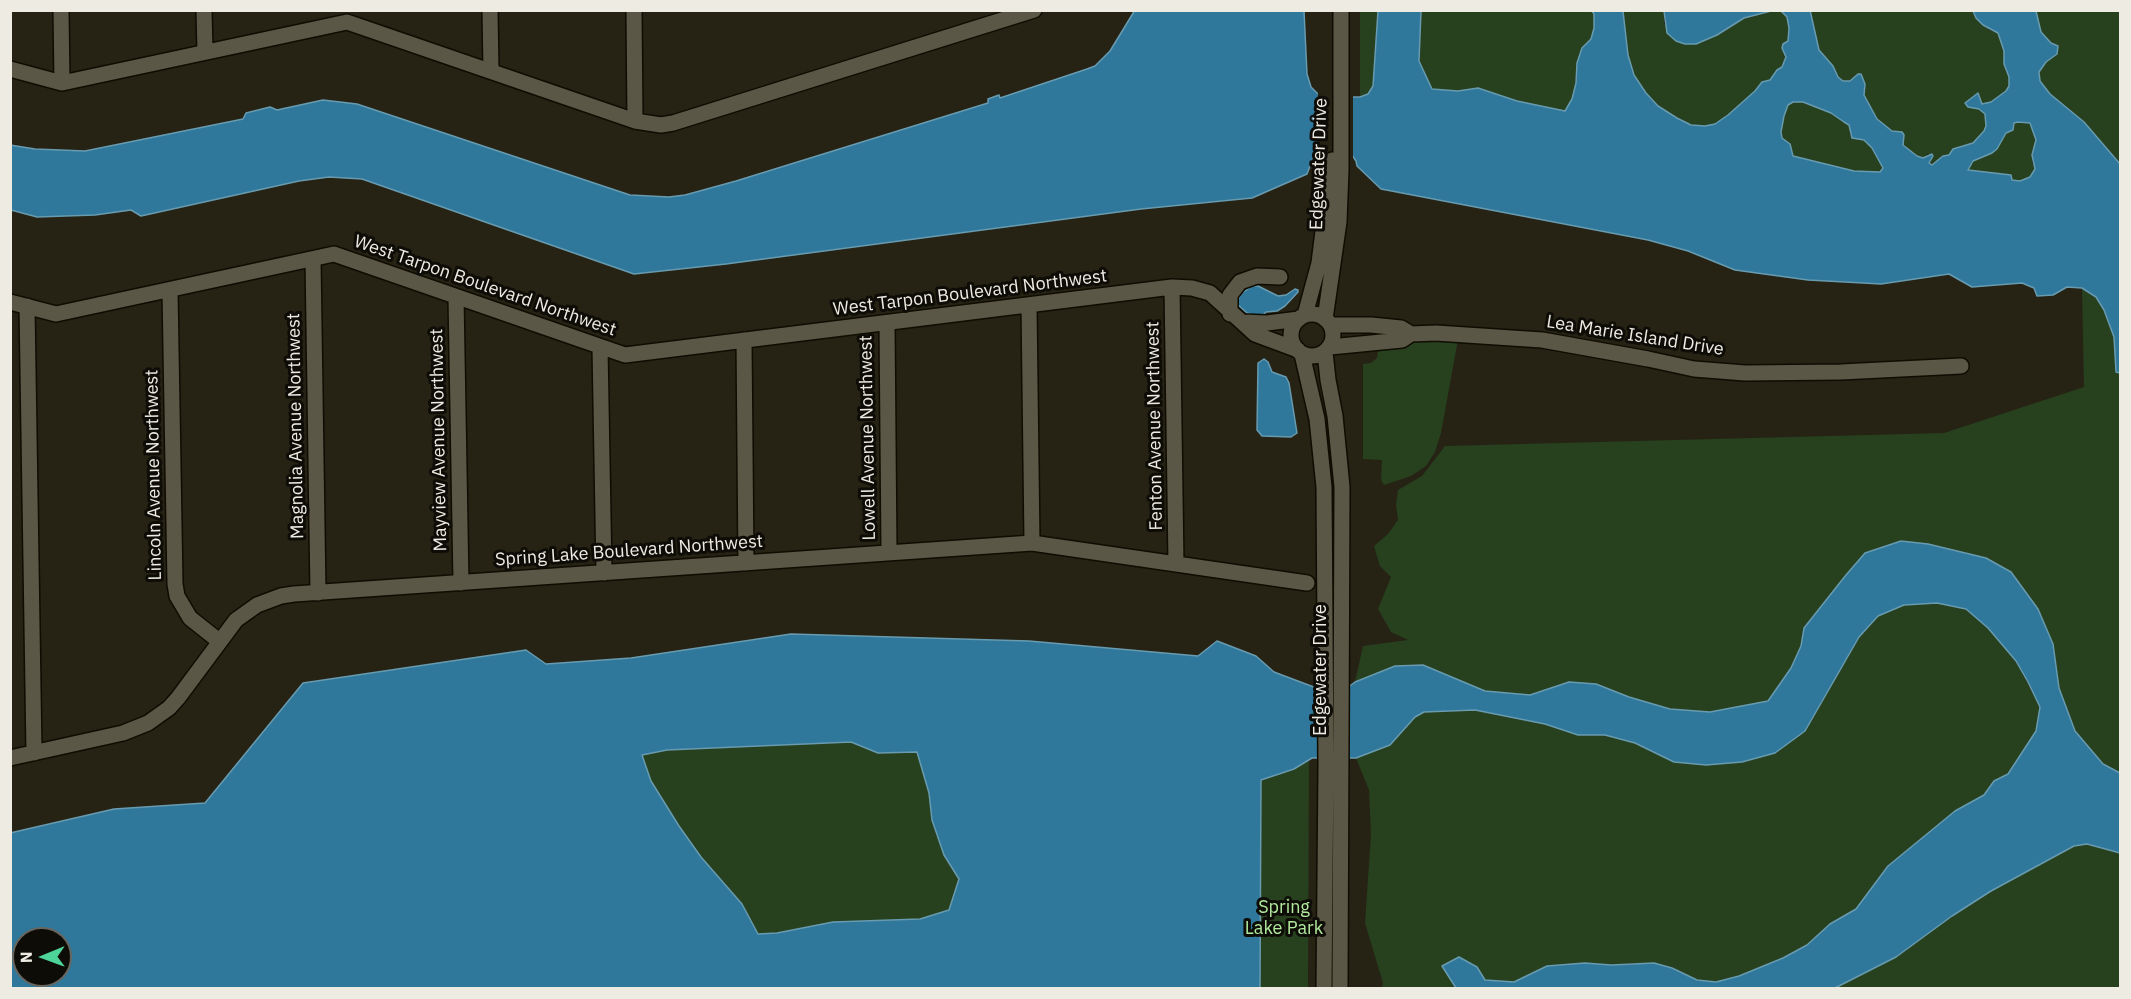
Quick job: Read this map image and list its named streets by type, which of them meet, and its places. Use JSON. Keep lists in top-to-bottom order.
{
  "streets": {
    "street": [
      "Edgewater Drive",
      "West Tarpon Boulevard Northwest",
      "Lea Marie Island Drive",
      "Magnolia Avenue Northwest",
      "Fenton Avenue Northwest",
      "Lowell Avenue Northwest",
      "Mayview Avenue Northwest",
      "Lincoln Avenue Northwest",
      "Spring Lake Boulevard Northwest"
    ]
  },
  "crossings": [
    ["Edgewater Drive", "West Tarpon Boulevard Northwest"],
    ["Edgewater Drive", "Lea Marie Island Drive"],
    ["West Tarpon Boulevard Northwest", "Lea Marie Island Drive"],
    ["West Tarpon Boulevard Northwest", "Magnolia Avenue Northwest"],
    ["West Tarpon Boulevard Northwest", "Fenton Avenue Northwest"],
    ["West Tarpon Boulevard Northwest", "Lowell Avenue Northwest"],
    ["West Tarpon Boulevard Northwest", "Mayview Avenue Northwest"],
    ["West Tarpon Boulevard Northwest", "Lincoln Avenue Northwest"],
    ["Magnolia Avenue Northwest", "Spring Lake Boulevard Northwest"],
    ["Fenton Avenue Northwest", "Spring Lake Boulevard Northwest"],
    ["Lowell Avenue Northwest", "Spring Lake Boulevard Northwest"],
    ["Mayview Avenue Northwest", "Spring Lake Boulevard Northwest"],
    ["Lincoln Avenue Northwest", "Spring Lake Boulevard Northwest"]
  ],
  "parks": ["Spring Lake Park"],
  "north": "left"
}
